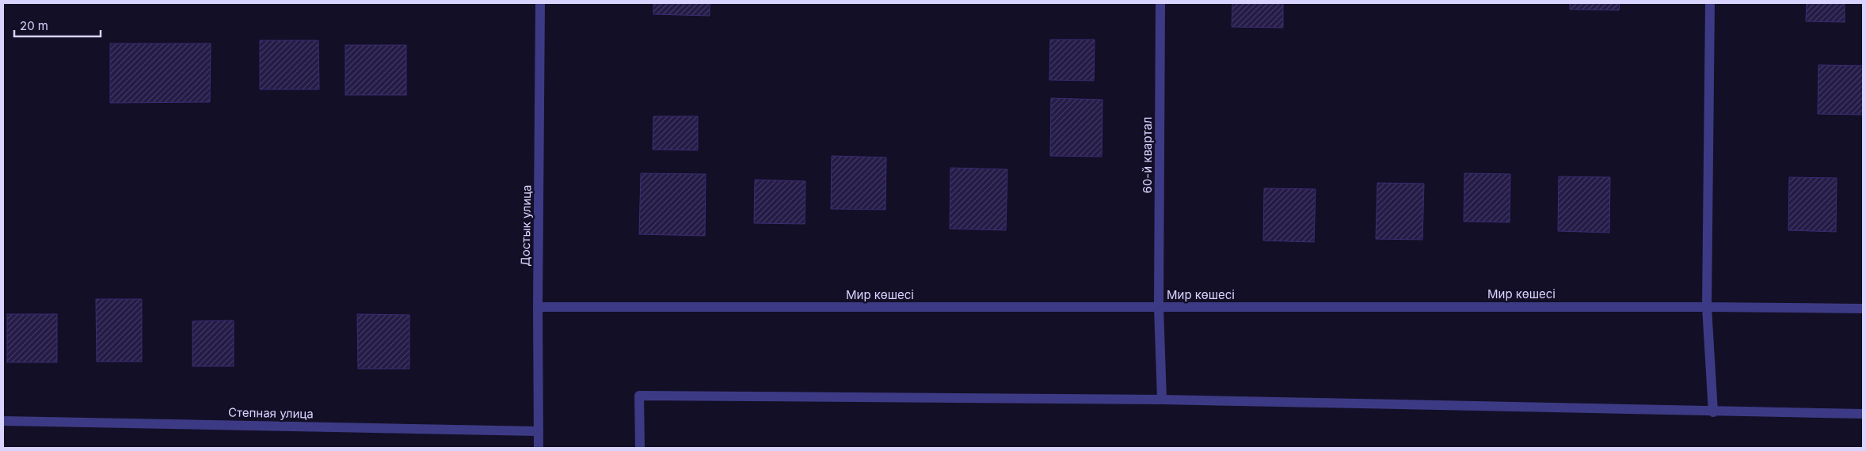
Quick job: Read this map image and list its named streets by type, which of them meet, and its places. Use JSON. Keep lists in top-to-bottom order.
{
  "streets": {
    "street": [
      "60-й квартал",
      "Достык улица",
      "Мир көшесі",
      "Степная улица"
    ]
  },
  "crossings": [
    ["60-й квартал", "Мир көшесі"],
    ["Достык улица", "Мир көшесі"],
    ["Достык улица", "Степная улица"]
  ],
  "scale_bar": "20 m"
}
